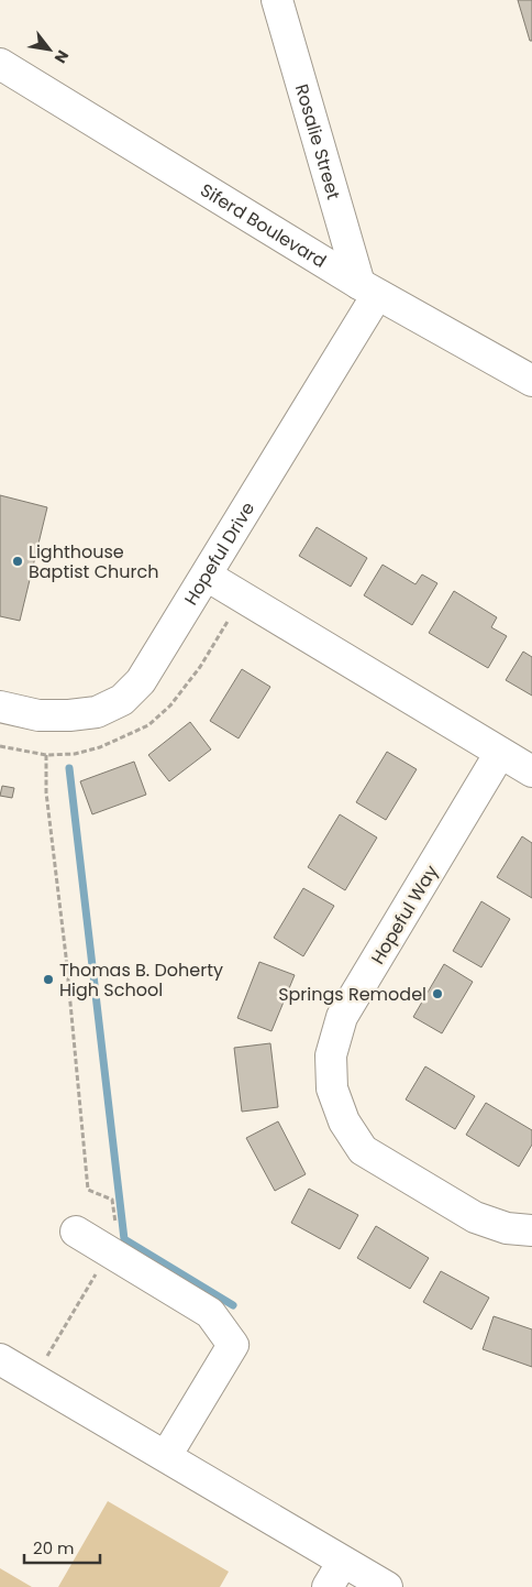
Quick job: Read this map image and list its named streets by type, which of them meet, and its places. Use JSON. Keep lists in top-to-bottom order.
{
  "streets": {
    "street": [
      "Rosalie Street",
      "Siferd Boulevard",
      "Hopeful Drive",
      "Hopeful Way"
    ]
  },
  "crossings": [
    ["Rosalie Street", "Siferd Boulevard"],
    ["Rosalie Street", "Hopeful Drive"],
    ["Siferd Boulevard", "Hopeful Drive"]
  ],
  "places": ["Lighthouse Baptist Church", "Thomas B. Doherty High School", "Springs Remodel"],
  "scale_bar": "20 m",
  "north": "bottom right"
}
